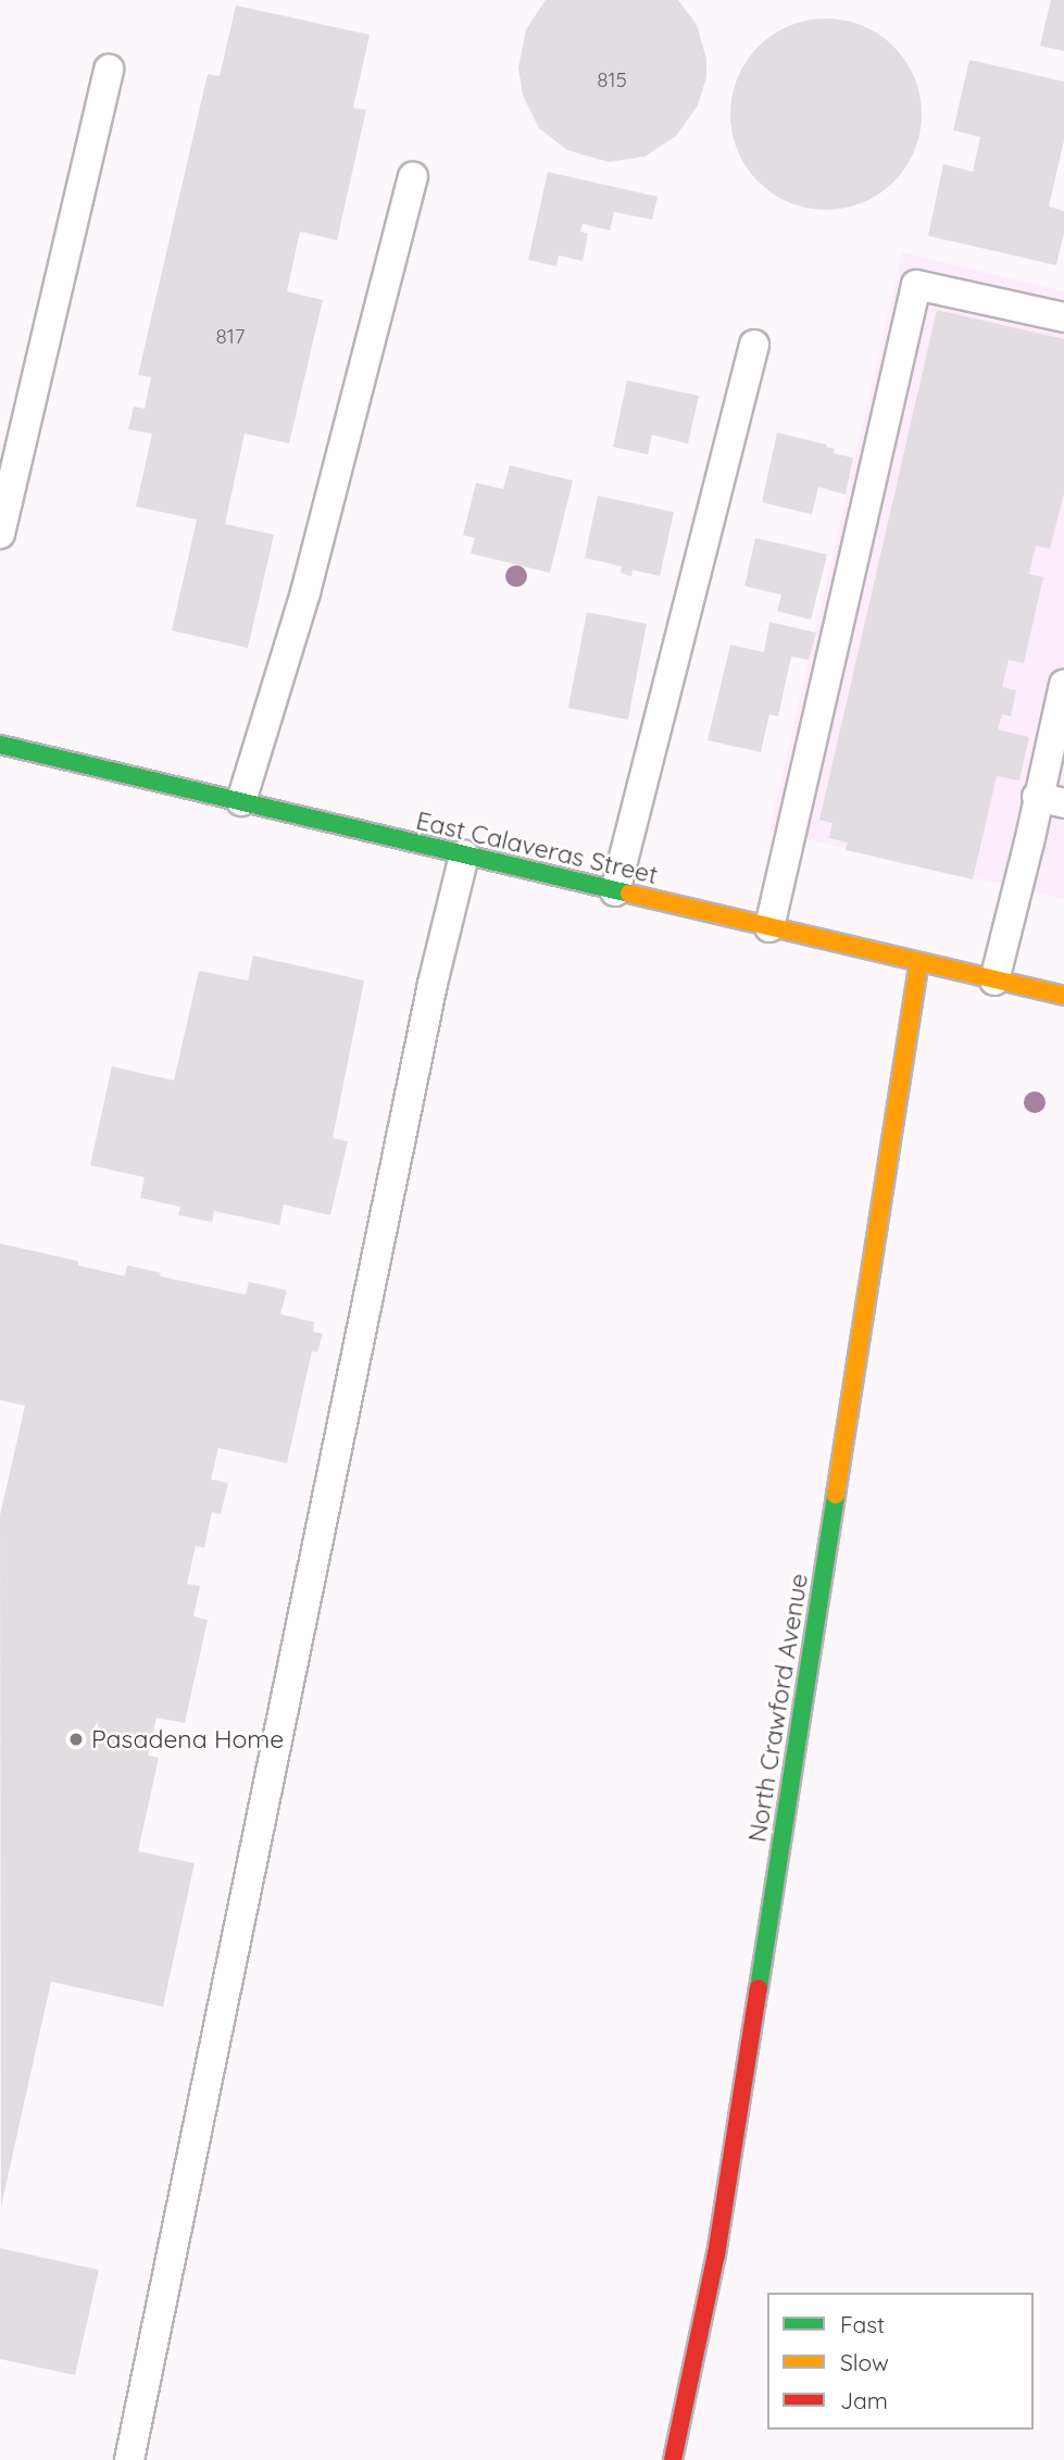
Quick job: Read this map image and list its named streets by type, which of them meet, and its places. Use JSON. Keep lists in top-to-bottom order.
{
  "streets": {
    "street": ["East Calaveras Street", "North Crawford Avenue"]
  },
  "crossings": [
    ["East Calaveras Street", "North Crawford Avenue"]
  ],
  "places": ["Pasadena Home"],
  "house_numbers": ["815", "817"],
  "legend": ["Fast", "Slow", "Jam"]
}
